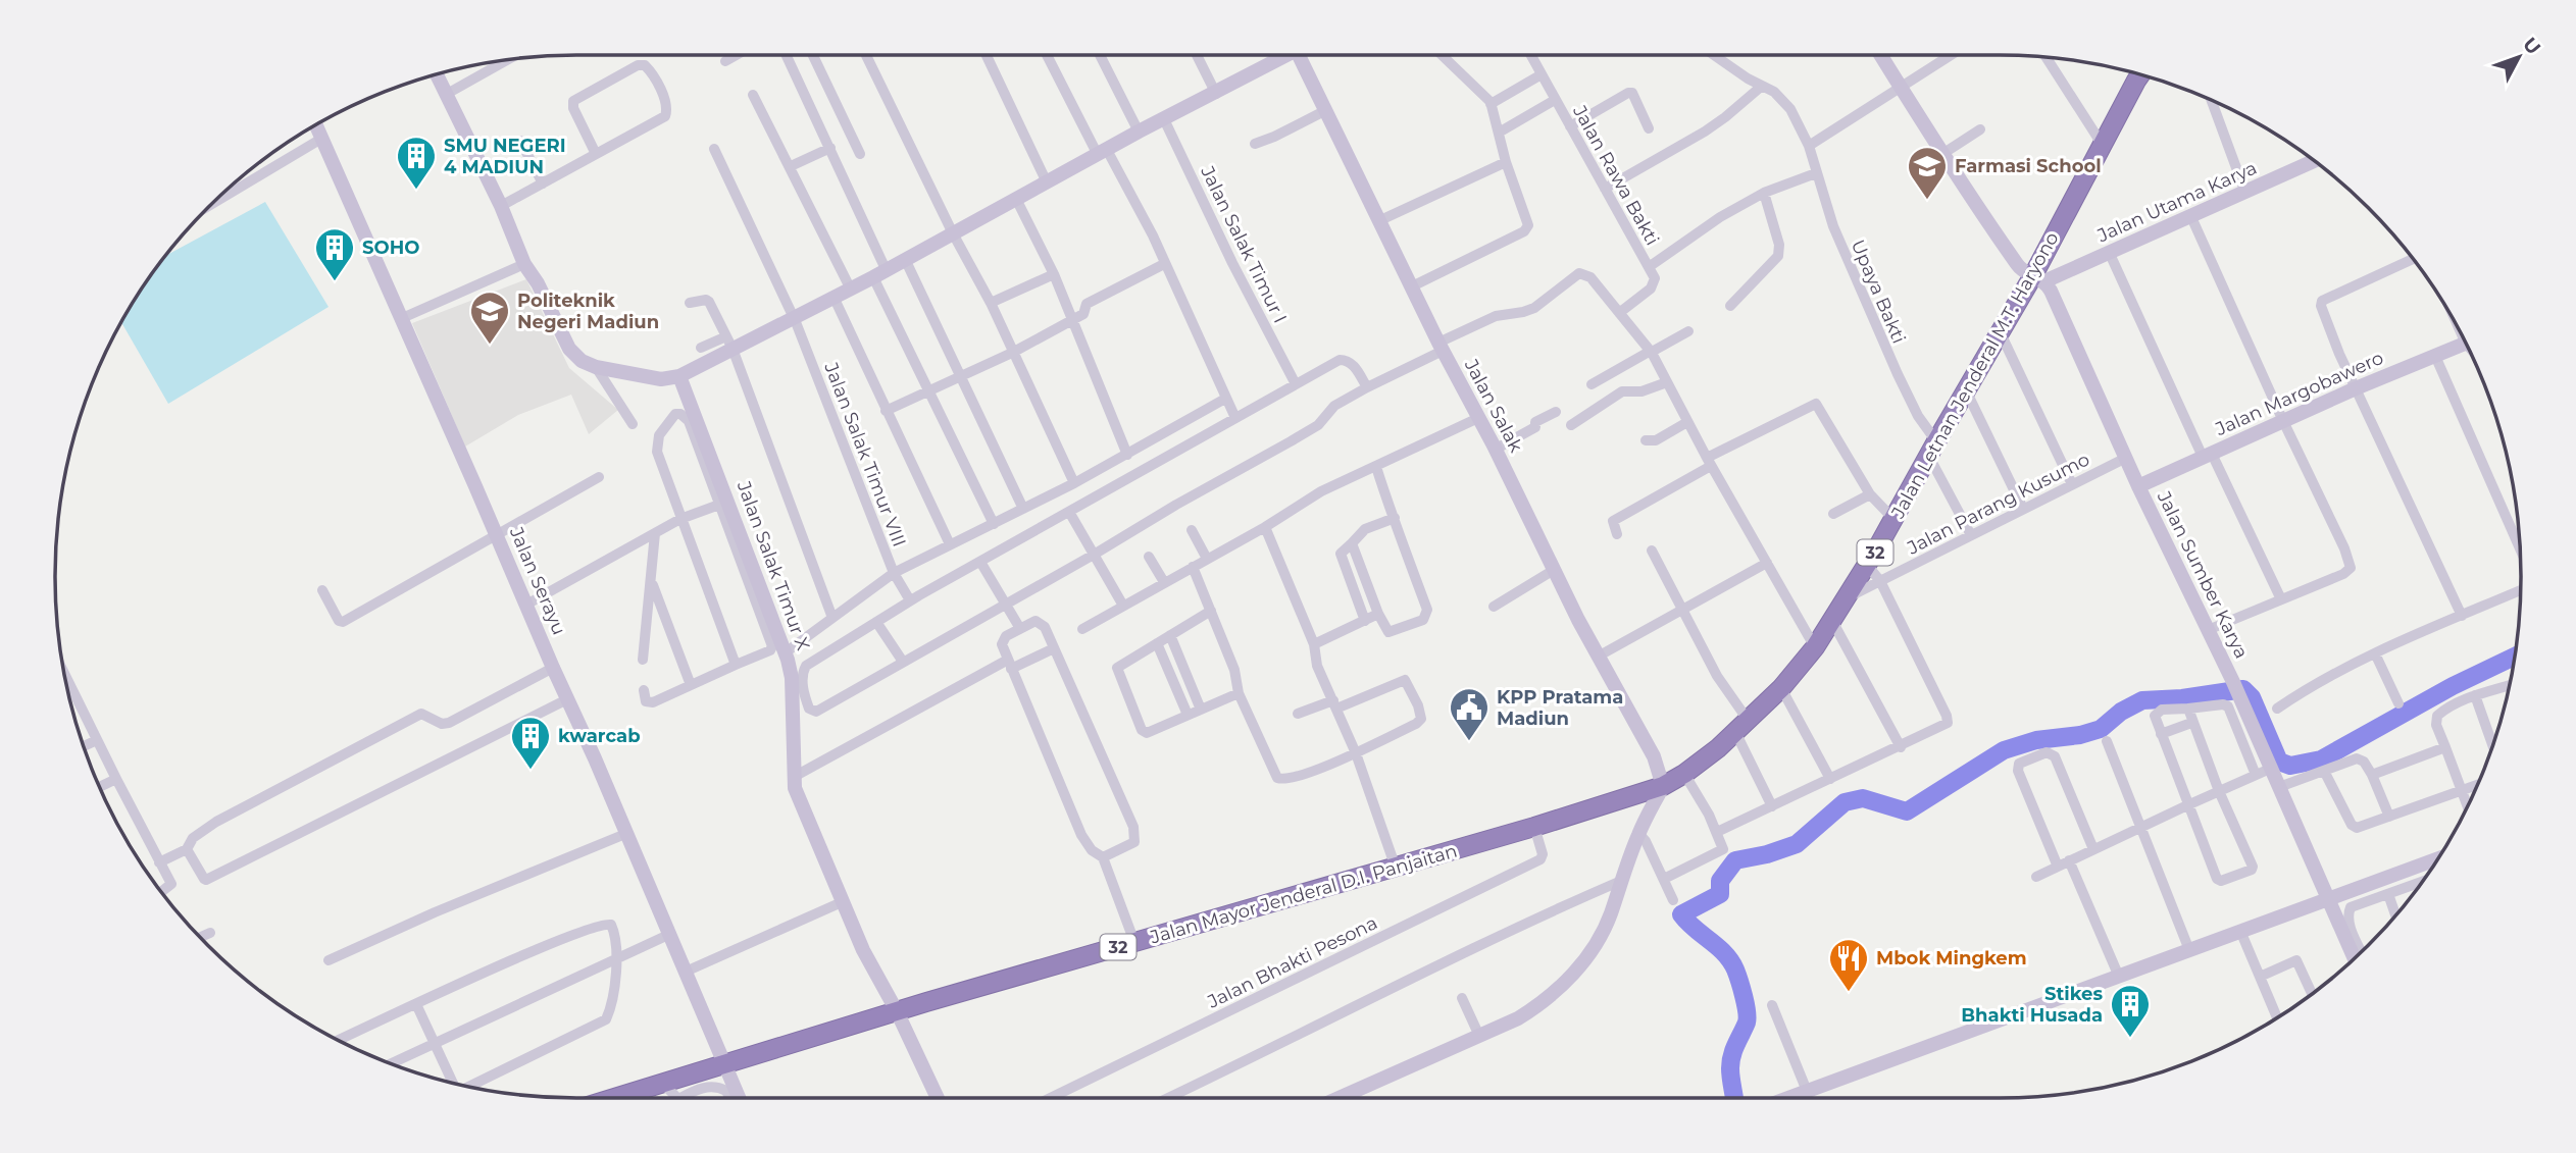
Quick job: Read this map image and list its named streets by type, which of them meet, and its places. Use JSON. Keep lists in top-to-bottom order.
{
  "streets": {
    "highway": ["Jalan Letnan Jenderal M.T. Haryono", "32", "Jalan Mayor Jenderal D.I. Panjaitan"],
    "street": [
      "Jalan Rawa Bakti",
      "Jalan Utama Karya",
      "Jalan Salak Timur I",
      "Upaya Bakti",
      "Jalan Margobawero",
      "Jalan Salak",
      "Jalan Salak Timur VIII",
      "Jalan Parang Kusumo",
      "Jalan Salak Timur X",
      "Jalan Sumber Karya",
      "Jalan Serayu",
      "Jalan Bhakti Pesona"
    ]
  },
  "crossings": [
    ["Jalan Utama Karya", "Jalan Letnan Jenderal M.T. Haryono"],
    ["Jalan Utama Karya", "Jalan Sumber Karya"],
    ["Upaya Bakti", "Jalan Letnan Jenderal M.T. Haryono"],
    ["Upaya Bakti", "Jalan Parang Kusumo"],
    ["Jalan Letnan Jenderal M.T. Haryono", "Jalan Salak"],
    ["Jalan Letnan Jenderal M.T. Haryono", "Jalan Parang Kusumo"],
    ["Jalan Letnan Jenderal M.T. Haryono", "Jalan Sumber Karya"],
    ["Jalan Letnan Jenderal M.T. Haryono", "Jalan Mayor Jenderal D.I. Panjaitan"],
    ["Jalan Margobawero", "Jalan Sumber Karya"],
    ["Jalan Salak", "Jalan Mayor Jenderal D.I. Panjaitan"],
    ["Jalan Parang Kusumo", "Jalan Sumber Karya"],
    ["Jalan Salak Timur X", "Jalan Mayor Jenderal D.I. Panjaitan"],
    ["Jalan Serayu", "Jalan Mayor Jenderal D.I. Panjaitan"],
    ["Jalan Mayor Jenderal D.I. Panjaitan", "Jalan Bhakti Pesona"]
  ],
  "places": {
    "building": [
      "SMU NEGERI 4 MADIUN",
      "SOHO",
      "kwarcab",
      "Stikes Bhakti Husada"
    ],
    "school or university": ["Farmasi School", "Politeknik Negeri Madiun"],
    "public building": ["KPP Pratama Madiun"],
    "restaurant": ["Mbok Mingkem"]
  },
  "north": "top right"
}
